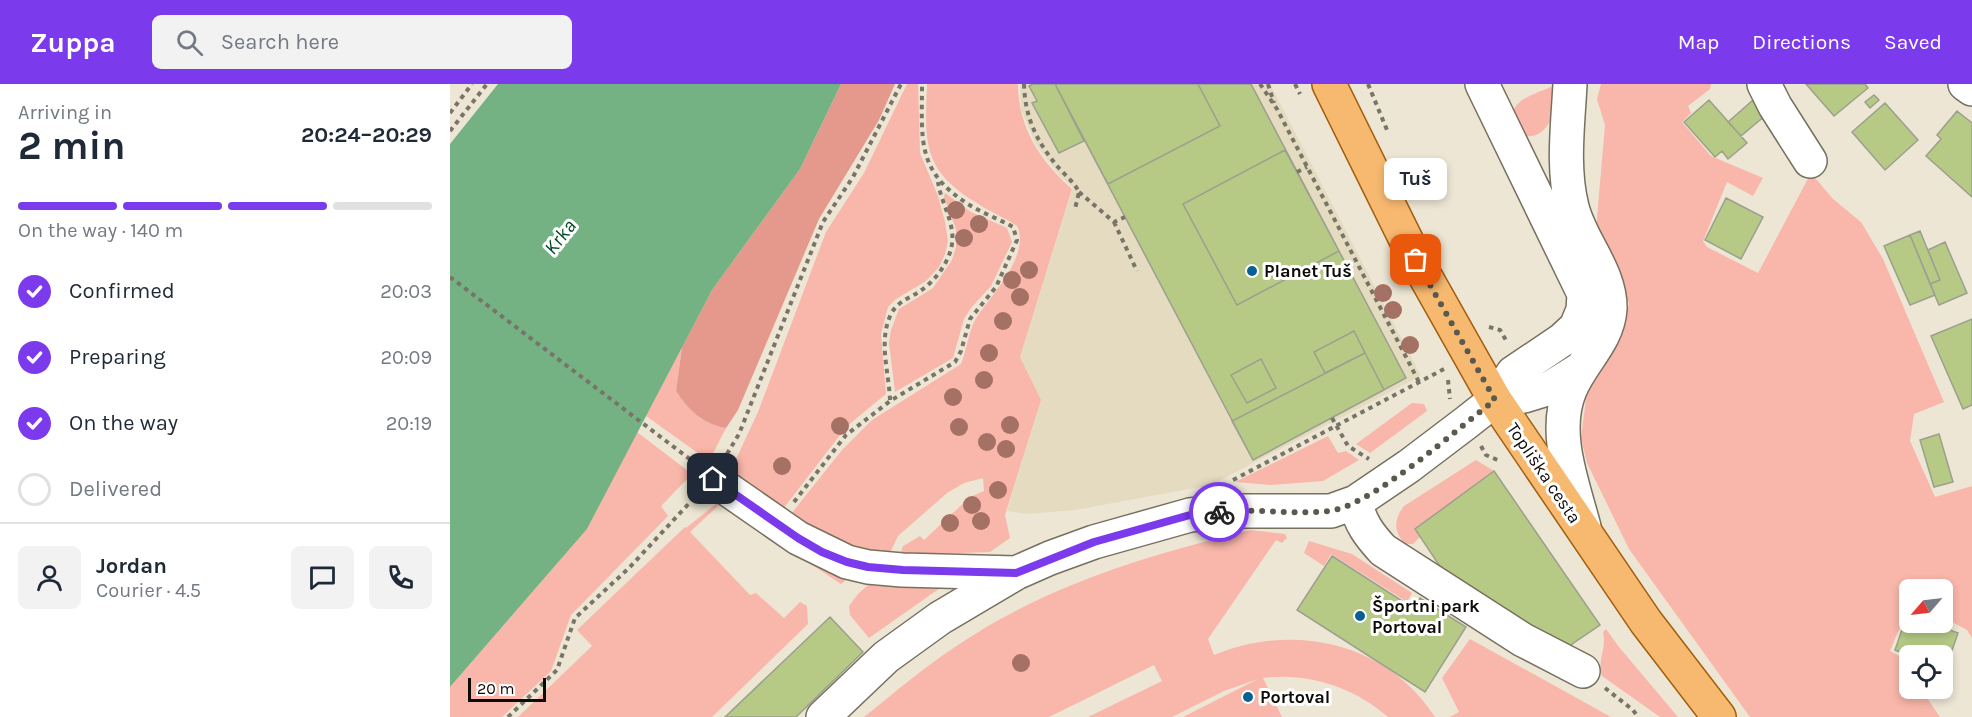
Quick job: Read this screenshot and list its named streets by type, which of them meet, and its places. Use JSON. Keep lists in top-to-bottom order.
{
  "streets": {
    "main road": ["Topliška cesta"]
  },
  "water": ["Krka"],
  "places": [
    "Tuš",
    "Planet Tuš",
    "Športni park Portoval",
    "Portoval"
  ],
  "scale_bar": "20 m",
  "north": "bottom left",
  "page": {
    "header": "Zuppa",
    "search": "Search here",
    "nav": ["Map", "Directions", "Saved"],
    "heading": ["2 min", "Arriving in", "20:24–20:29"],
    "panel": ["Jordan", "Courier · 4.5"],
    "bubble": "Tuš",
    "bar": "On the way · 140 m",
    "list": [
      ["Confirmed", "20:03"],
      ["Preparing", "20:09"],
      ["On the way", "20:19"],
      "Delivered"
    ],
    "scale": "20 m"
  }
}
